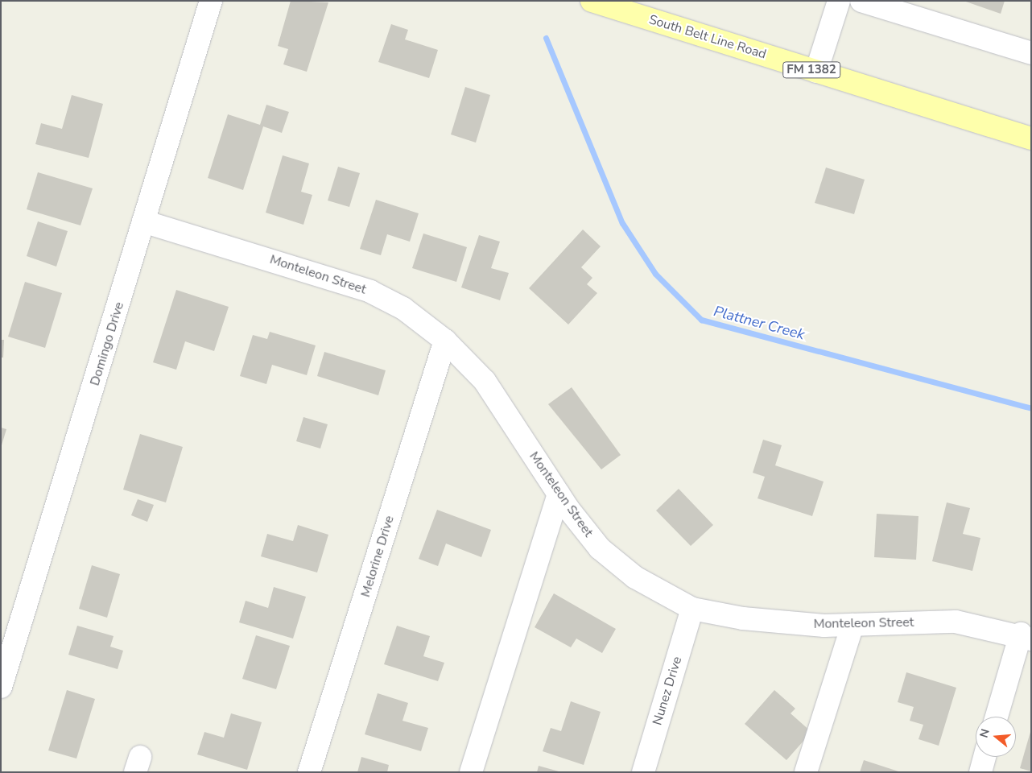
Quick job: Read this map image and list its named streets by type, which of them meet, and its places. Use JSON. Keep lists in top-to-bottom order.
{
  "streets": {
    "main road": ["South Belt Line Road", "FM 1382"],
    "street": [
      "Monteleon Street",
      "Domingo Drive",
      "Melorine Drive",
      "Nunez Drive"
    ]
  },
  "crossings": [
    ["Monteleon Street", "Domingo Drive"],
    ["Monteleon Street", "Melorine Drive"],
    ["Monteleon Street", "Nunez Drive"]
  ],
  "water": ["Plattner Creek"],
  "north": "left"
}
